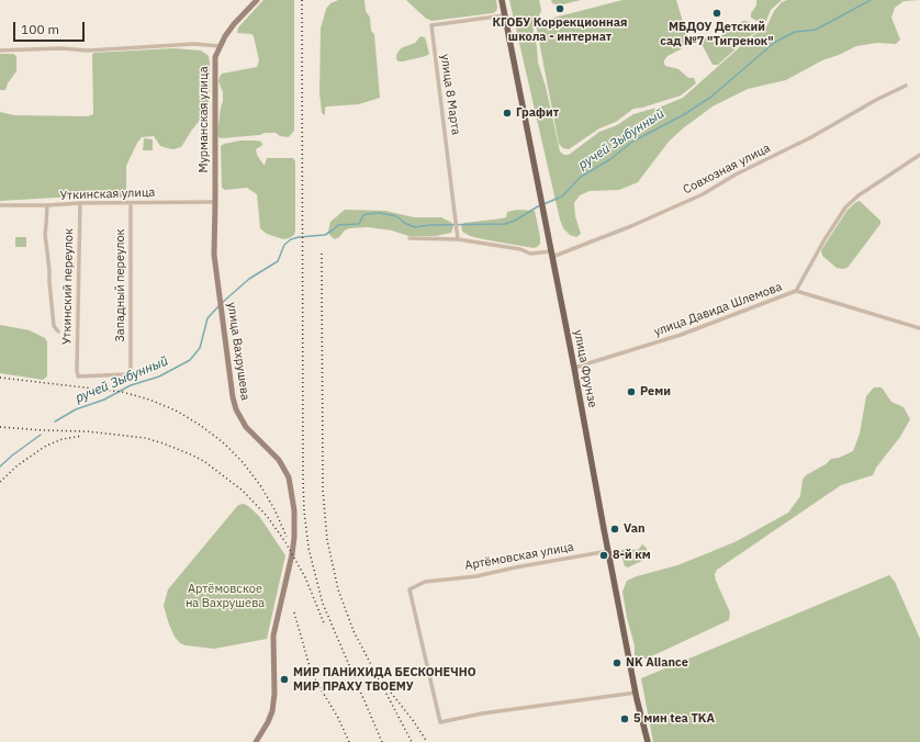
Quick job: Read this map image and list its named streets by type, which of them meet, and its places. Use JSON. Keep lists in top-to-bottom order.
{
  "streets": {
    "main road": ["Мурманская улица", "улица Вахрушева", "улица Фрунзе"],
    "street": [
      "улица 8 Марта",
      "Совхозная улица",
      "Уткинская улица",
      "Западный переулок",
      "Уткинский переулок",
      "улица Давида Шлемова",
      "Артёмовская улица"
    ]
  },
  "crossings": [
    ["улица 8 Марта", "улица Фрунзе"],
    ["Мурманская улица", "Уткинская улица"],
    ["Мурманская улица", "улица Вахрушева"],
    ["Совхозная улица", "улица Фрунзе"],
    ["Уткинская улица", "Западный переулок"],
    ["Уткинская улица", "Уткинский переулок"],
    ["Уткинская улица", "улица Вахрушева"],
    ["Западный переулок", "Уткинский переулок"],
    ["улица Давида Шлемова", "улица Фрунзе"],
    ["улица Фрунзе", "Артёмовская улица"]
  ],
  "water": ["ручей Зыбунный"],
  "parks": ["Артёмовское на Вахрушева"],
  "places": [
    "КГОБУ Коррекционная школа - интернат",
    "МБДОУ Детский сад №7 \"Тигренок\"",
    "Графит",
    "Реми",
    "Van",
    "8-й км",
    "NK Aliance",
    "МИР ПАНИХИДА БЕСКОНЕЧНО МИР ПРАХУ ТВОЕМУ",
    "5 мин tea TKA"
  ],
  "scale_bar": "100 m"
}
